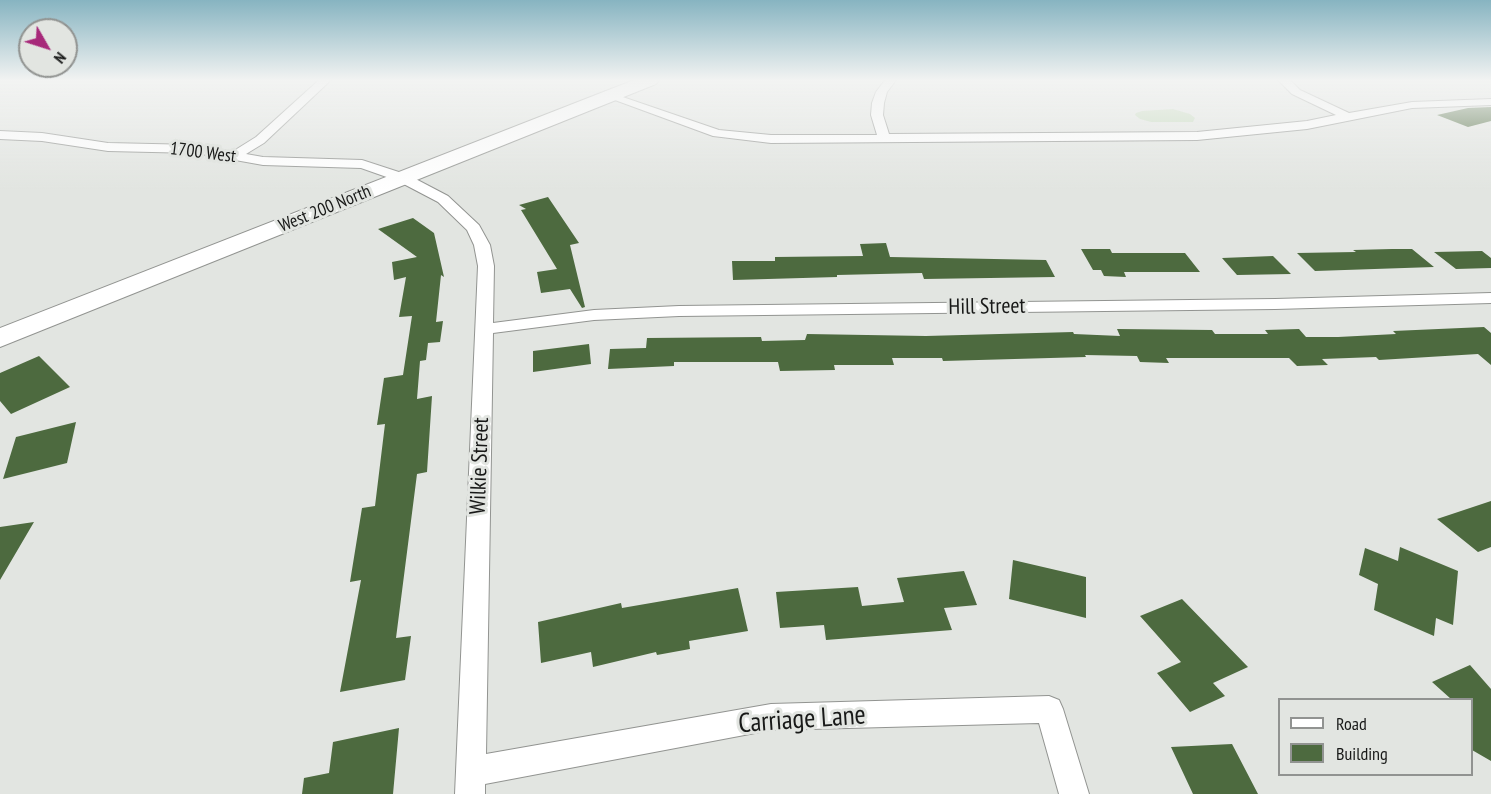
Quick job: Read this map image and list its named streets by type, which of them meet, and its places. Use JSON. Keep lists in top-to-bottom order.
{
  "streets": {
    "main road": ["West 200 North"],
    "street": [
      "1700 West",
      "Hill Street",
      "Wilkie Street",
      "Carriage Lane"
    ]
  },
  "crossings": [
    ["1700 West", "West 200 North"],
    ["1700 West", "Wilkie Street"],
    ["West 200 North", "Wilkie Street"],
    ["Hill Street", "Wilkie Street"],
    ["Wilkie Street", "Carriage Lane"]
  ],
  "legend": ["Road", "Building"],
  "north": "bottom right"
}
